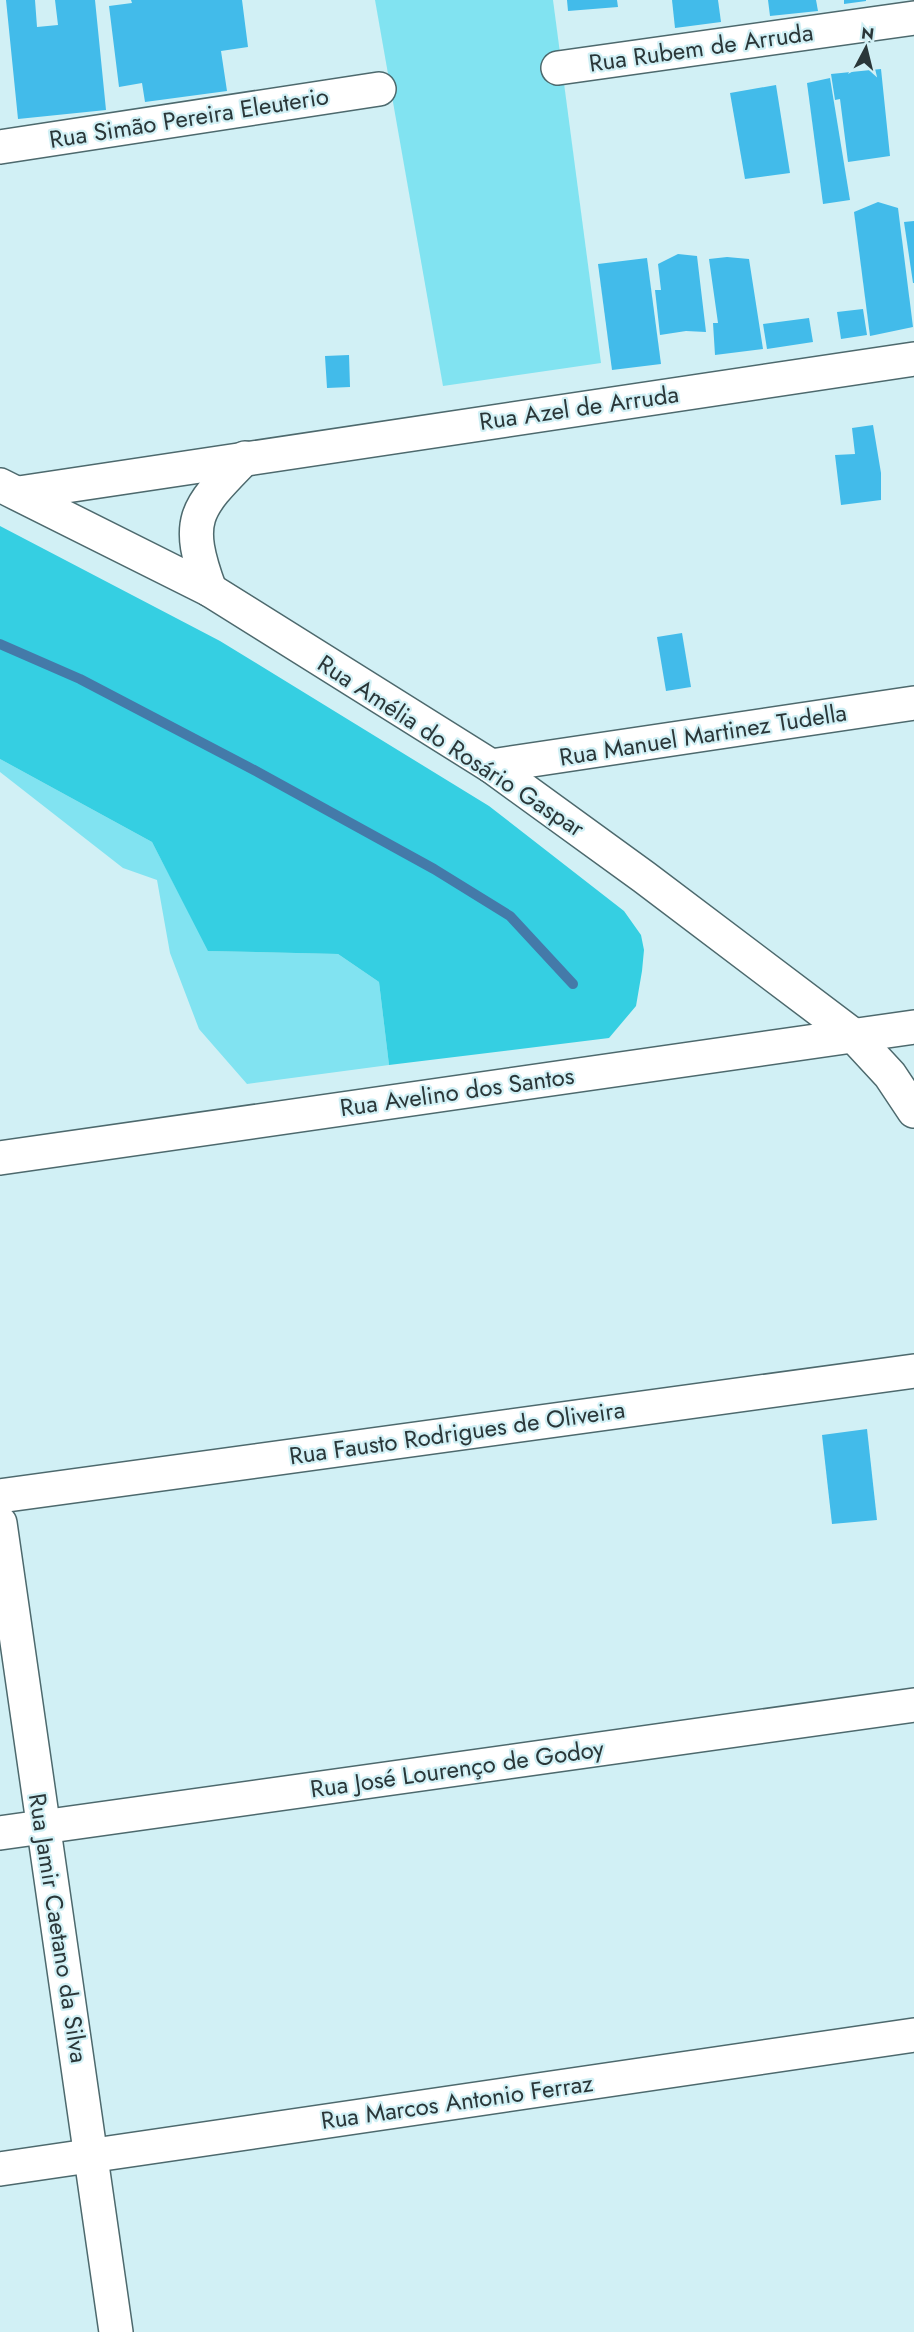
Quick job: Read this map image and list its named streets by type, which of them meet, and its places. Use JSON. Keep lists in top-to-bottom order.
{
  "streets": {
    "street": [
      "Rua Rubem de Arruda",
      "Rua Simão Pereira Eleuterio",
      "Rua Azel de Arruda",
      "Rua Manuel Martinez Tudella",
      "Rua Amélia do Rosário Gaspar",
      "Rua Avelino dos Santos",
      "Rua Fausto Rodrigues de Oliveira",
      "Rua José Lourenço de Godoy",
      "Rua Jamir Caetano da Silva",
      "Rua Marcos Antonio Ferraz"
    ]
  },
  "crossings": [
    ["Rua Azel de Arruda", "Rua Amélia do Rosário Gaspar"],
    ["Rua Manuel Martinez Tudella", "Rua Amélia do Rosário Gaspar"],
    ["Rua Amélia do Rosário Gaspar", "Rua Avelino dos Santos"],
    ["Rua José Lourenço de Godoy", "Rua Jamir Caetano da Silva"],
    ["Rua Jamir Caetano da Silva", "Rua Marcos Antonio Ferraz"]
  ],
  "north": "top"
}
